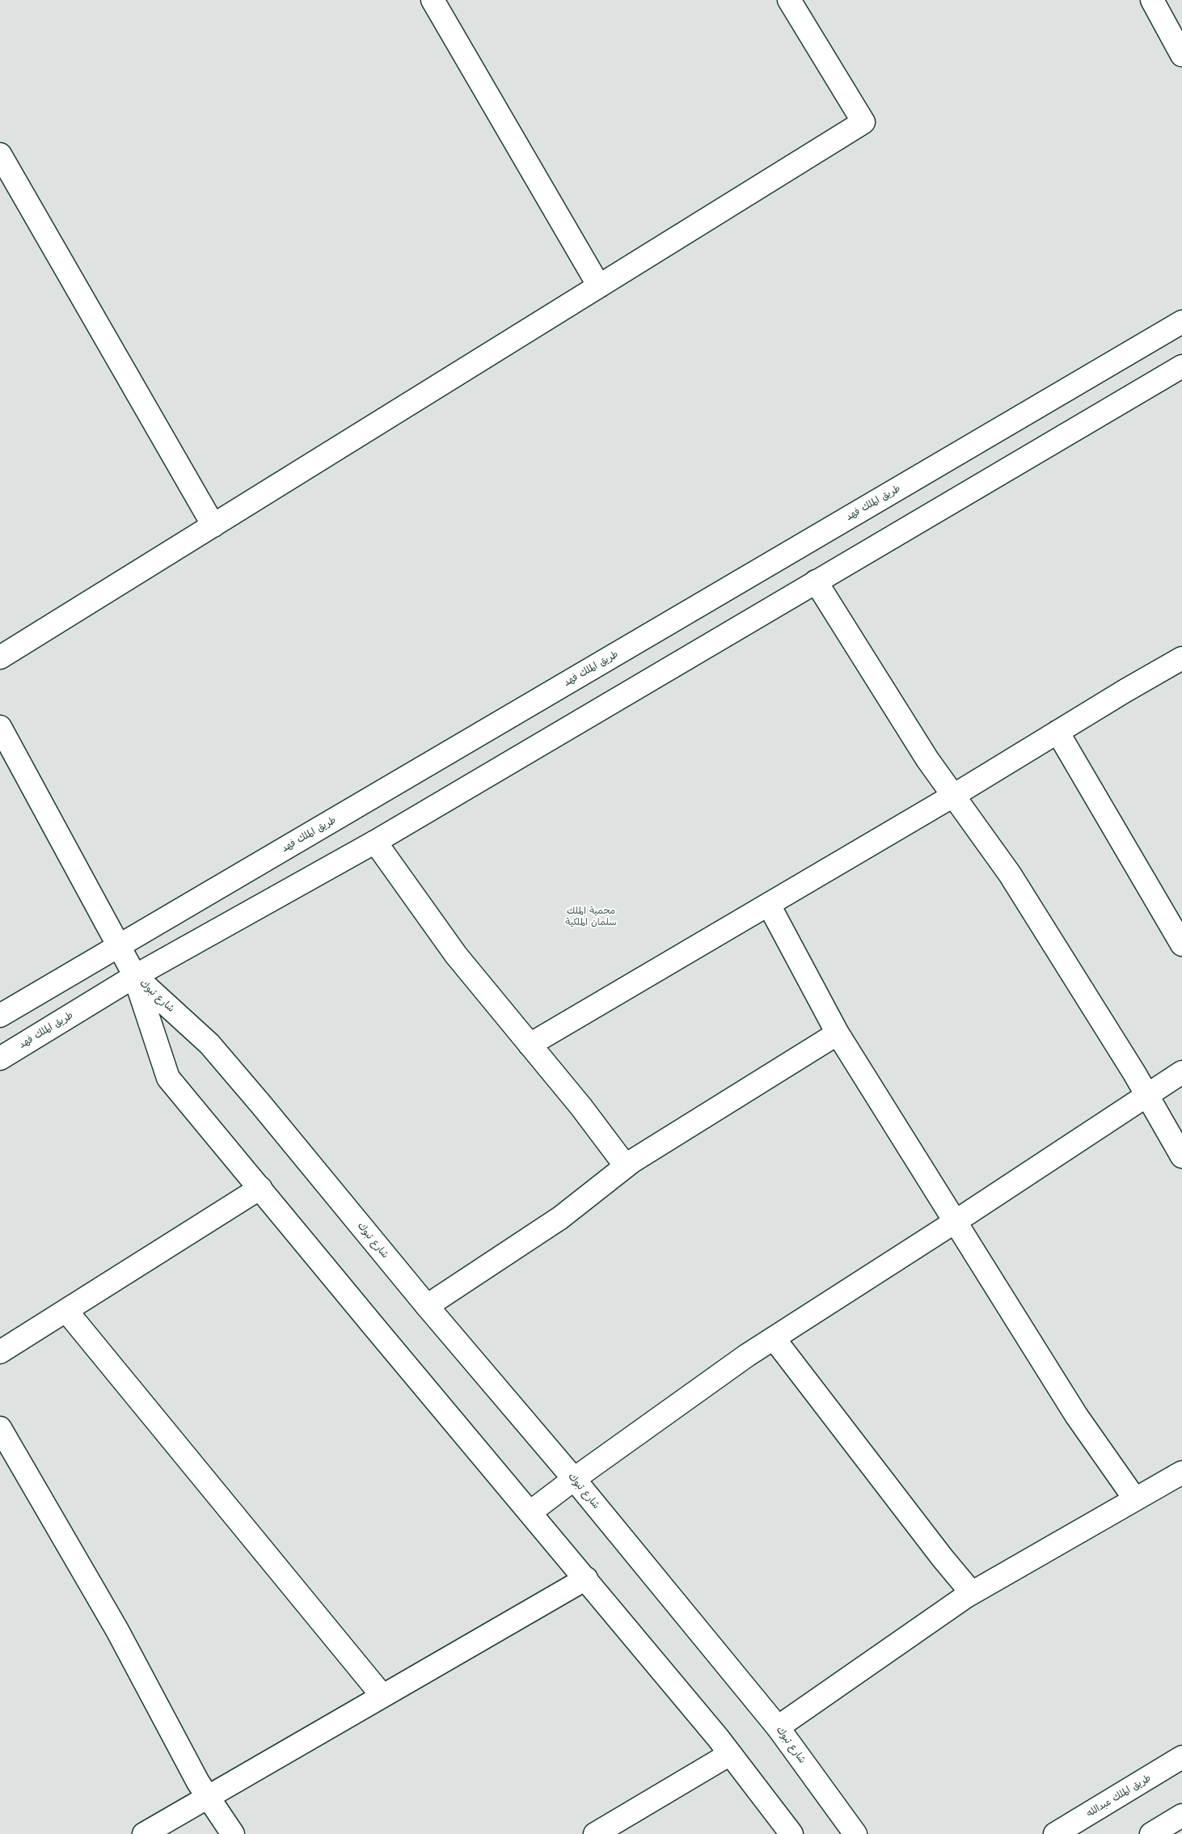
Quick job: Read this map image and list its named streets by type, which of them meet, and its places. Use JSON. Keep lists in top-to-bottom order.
{
  "streets": {
    "street": ["طريق الملك فهد", "شارع تبوك", "طريق الملك عبدالله"]
  },
  "crossings": [
    ["طريق الملك فهد", "شارع تبوك"]
  ],
  "parks": ["محمية الملك سلمان الملكية"]
}
